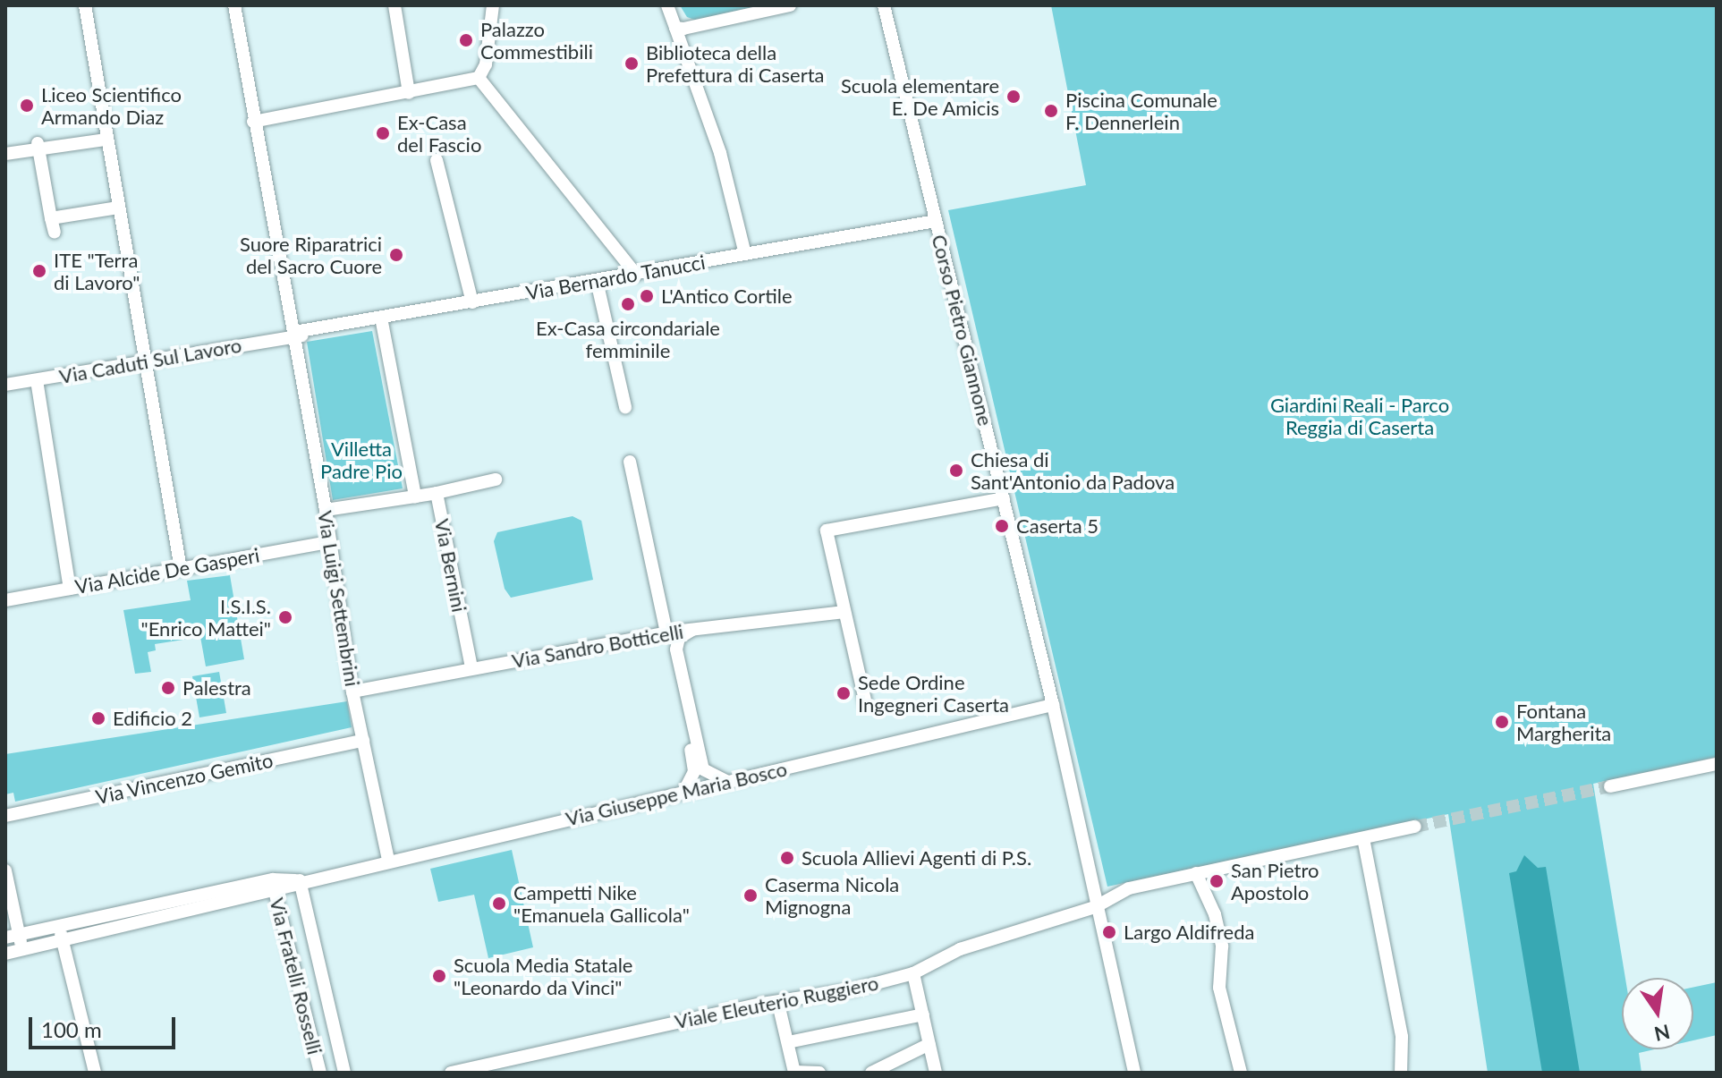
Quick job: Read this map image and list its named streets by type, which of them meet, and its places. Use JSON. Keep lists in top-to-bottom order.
{
  "streets": {
    "street": [
      "Via Bernardo Tanucci",
      "Corso Pietro Giannone",
      "Via Caduti Sul Lavoro",
      "Via Bernini",
      "Via Alcide De Gasperi",
      "Via Luigi Settembrini",
      "Via Sandro Botticelli",
      "Via Vincenzo Gemito",
      "Via Giuseppe Maria Bosco",
      "Via Fratelli Rosselli",
      "Viale Eleuterio Ruggiero"
    ]
  },
  "crossings": [
    ["Via Bernardo Tanucci", "Corso Pietro Giannone"],
    ["Via Bernardo Tanucci", "Via Caduti Sul Lavoro"],
    ["Via Bernardo Tanucci", "Via Bernini"],
    ["Via Bernardo Tanucci", "Via Luigi Settembrini"],
    ["Corso Pietro Giannone", "Via Giuseppe Maria Bosco"],
    ["Corso Pietro Giannone", "Viale Eleuterio Ruggiero"],
    ["Via Caduti Sul Lavoro", "Via Luigi Settembrini"],
    ["Via Bernini", "Via Sandro Botticelli"],
    ["Via Alcide De Gasperi", "Via Luigi Settembrini"],
    ["Via Luigi Settembrini", "Via Sandro Botticelli"],
    ["Via Luigi Settembrini", "Via Vincenzo Gemito"],
    ["Via Luigi Settembrini", "Via Giuseppe Maria Bosco"],
    ["Via Giuseppe Maria Bosco", "Via Fratelli Rosselli"]
  ],
  "parks": ["Giardini Reali - Parco Reggia di Caserta", "Villetta Padre Pio"],
  "places": [
    "Palazzo Commestibili",
    "Biblioteca della Prefettura di Caserta",
    "Scuola elementare E. De Amicis",
    "Liceo Scientifico Armando Diaz",
    "Piscina Comunale F. Dennerlein",
    "Ex-Casa del Fascio",
    "Suore Riparatrici del Sacro Cuore",
    "ITE \"Terra di Lavoro\"",
    "L'Antico Cortile",
    "Ex-Casa circondariale femminile",
    "Chiesa di Sant'Antonio da Padova",
    "Caserta 5",
    "I.S.I.S. \"Enrico Mattei\"",
    "Palestra",
    "Sede Ordine Ingegneri Caserta",
    "Edificio 2",
    "Fontana Margherita",
    "Scuola Allievi Agenti di P.S.",
    "San Pietro Apostolo",
    "Caserma Nicola Mignogna",
    "Campetti Nike \"Emanuela Gallicola\"",
    "Largo Aldifreda",
    "Scuola Media Statale \"Leonardo da Vinci\""
  ],
  "scale_bar": "100 m",
  "north": "bottom"
}
